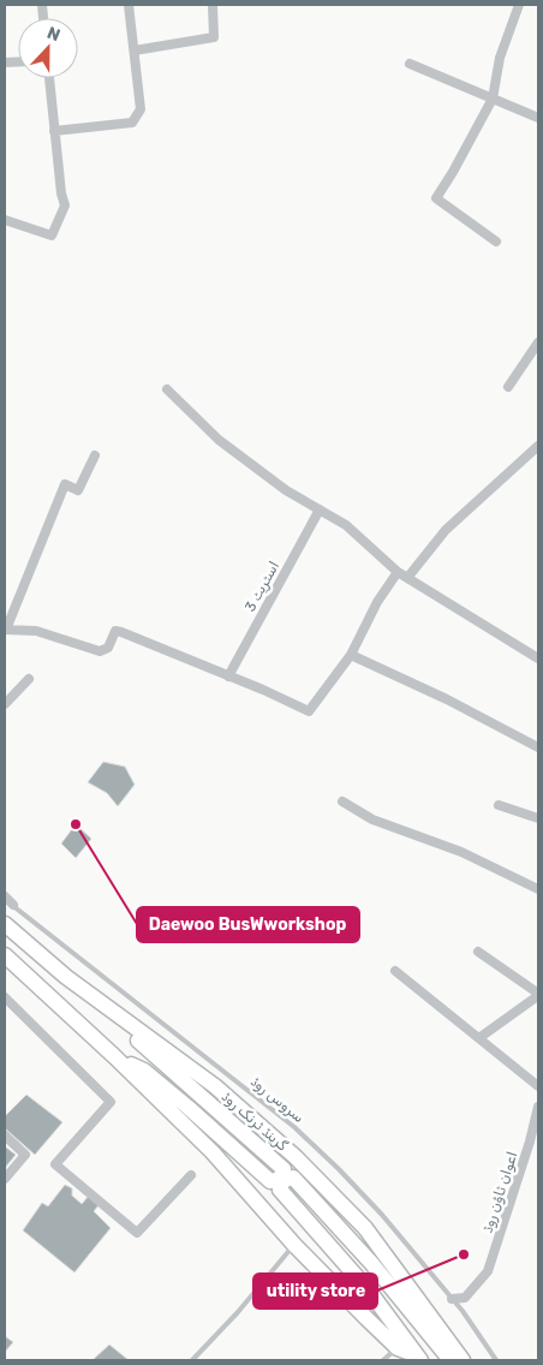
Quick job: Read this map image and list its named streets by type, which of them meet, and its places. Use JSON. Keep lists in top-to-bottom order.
{
  "streets": {
    "highway": ["گرینڈ ٹرنک روڈ"],
    "street": ["اسٹریٹ 3", "اعوان ٹاؤن روڈ"],
    "lane": ["سروس روڈ"]
  },
  "crossings": [
    ["سروس روڈ", "اعوان ٹاؤن روڈ"]
  ],
  "places": ["Daewoo BusWworkshop", "utility store"],
  "north": "top"
}
